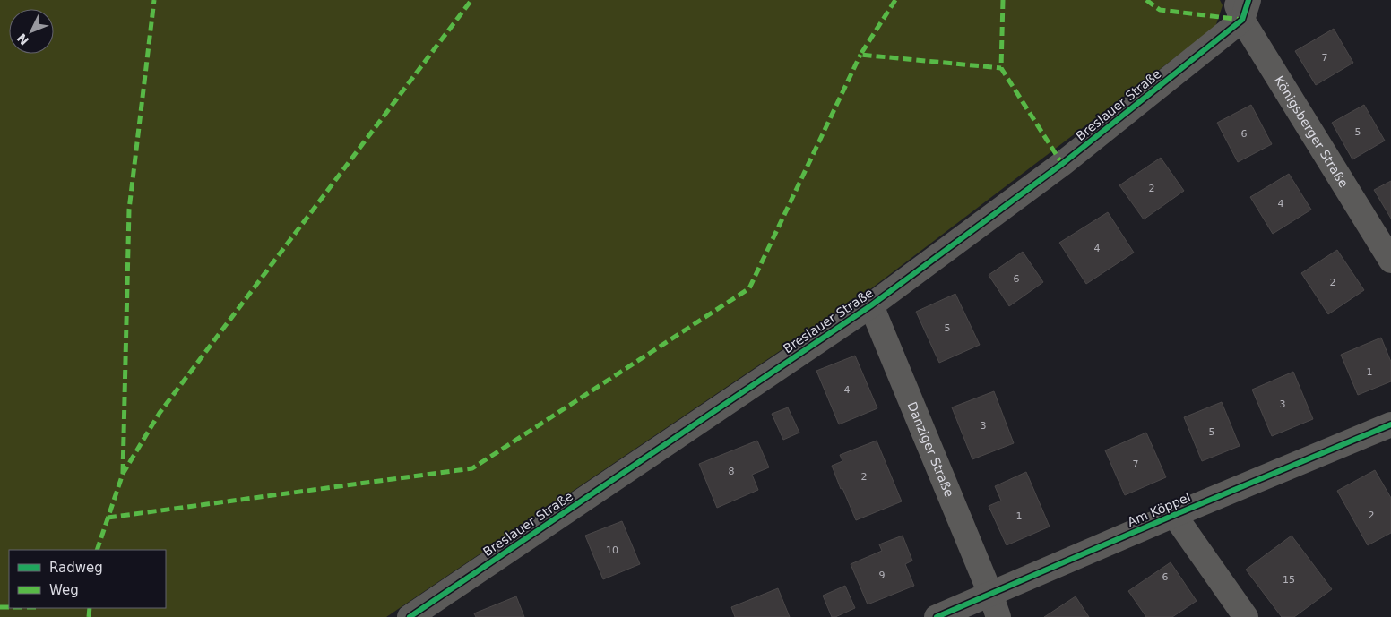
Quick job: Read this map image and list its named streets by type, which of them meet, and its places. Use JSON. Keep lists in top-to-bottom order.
{
  "streets": {
    "street": [
      "Breslauer Straße",
      "Königsberger Straße",
      "Danziger Straße",
      "Am Köppel"
    ]
  },
  "crossings": [
    ["Breslauer Straße", "Königsberger Straße"],
    ["Breslauer Straße", "Danziger Straße"],
    ["Danziger Straße", "Am Köppel"]
  ],
  "house_numbers": [
    "7",
    "5",
    "6",
    "2",
    "4",
    "4",
    "6",
    "2",
    "5",
    "1",
    "4",
    "3",
    "3",
    "5",
    "7",
    "8",
    "2",
    "2",
    "1",
    "10",
    "9",
    "6",
    "15"
  ],
  "legend": ["Radweg", "Weg"],
  "north": "bottom left"
}
